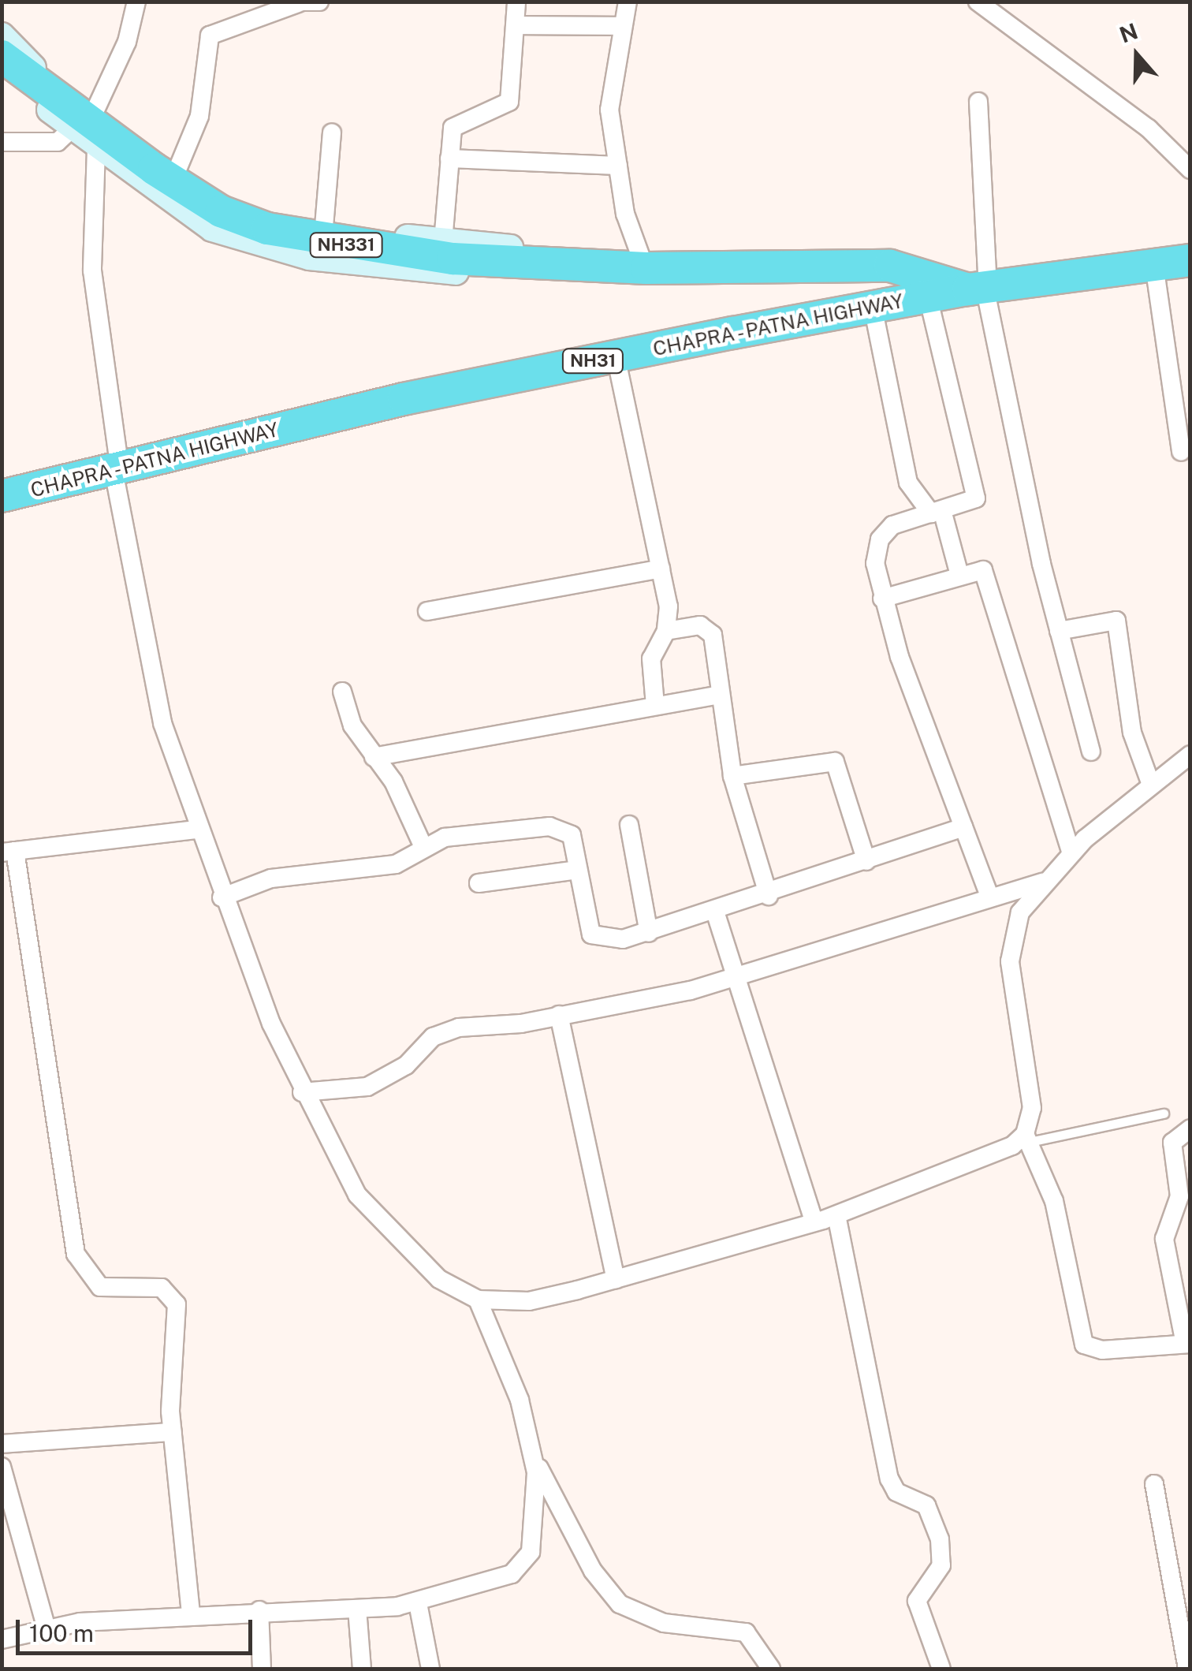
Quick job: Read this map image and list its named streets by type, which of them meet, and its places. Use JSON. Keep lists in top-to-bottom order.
{
  "streets": {
    "highway": ["NH331", "CHAPRA - PATNA HIGHWAY", "NH31"]
  },
  "crossings": [
    ["NH331", "CHAPRA - PATNA HIGHWAY"]
  ],
  "scale_bar": "100 m",
  "north": "top"
}
